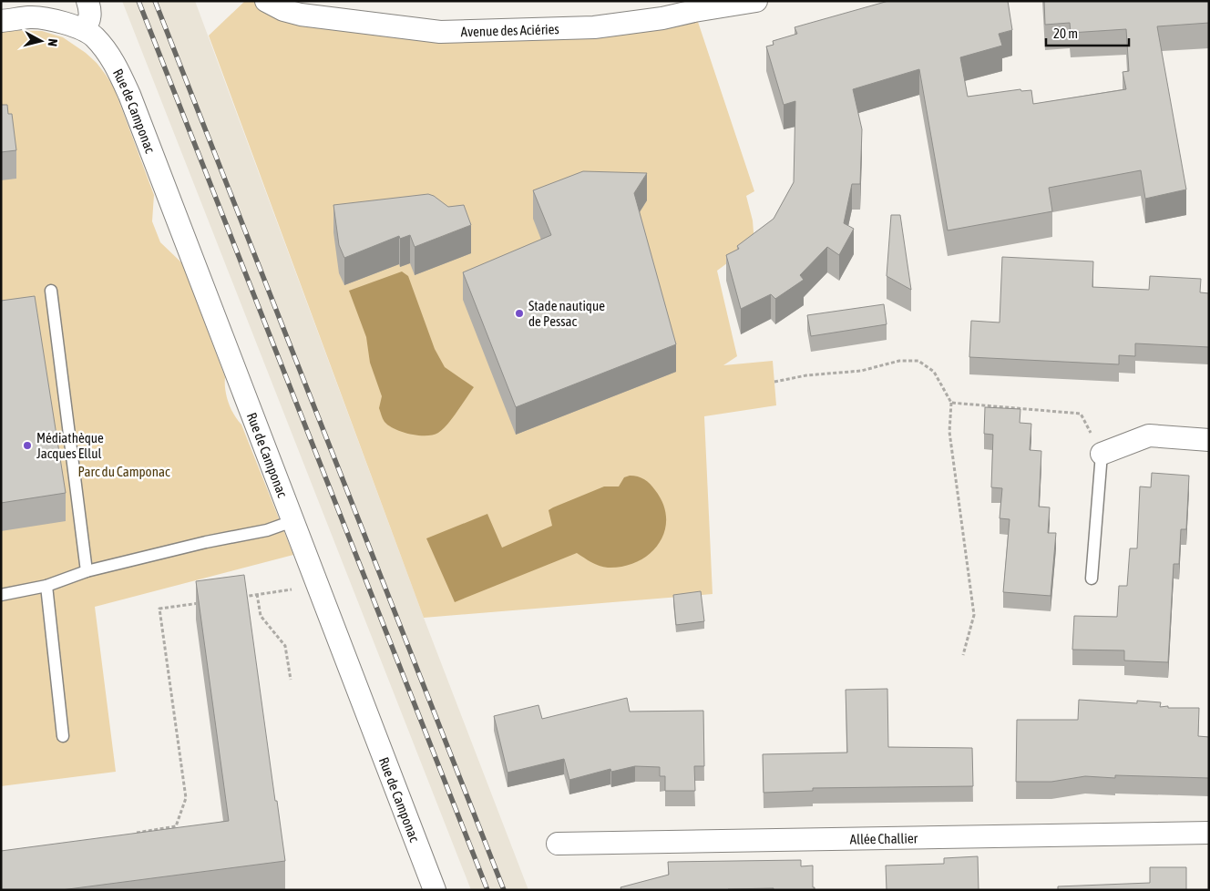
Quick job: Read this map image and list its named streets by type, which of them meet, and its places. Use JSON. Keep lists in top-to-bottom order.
{
  "streets": {
    "street": ["Avenue des Aciéries", "Rue de Camponac", "Allée Challier"]
  },
  "parks": ["Parc du Camponac"],
  "places": ["Stade nautique de Pessac", "Médiathèque Jacques Ellul"],
  "scale_bar": "20 m",
  "north": "right"
}
